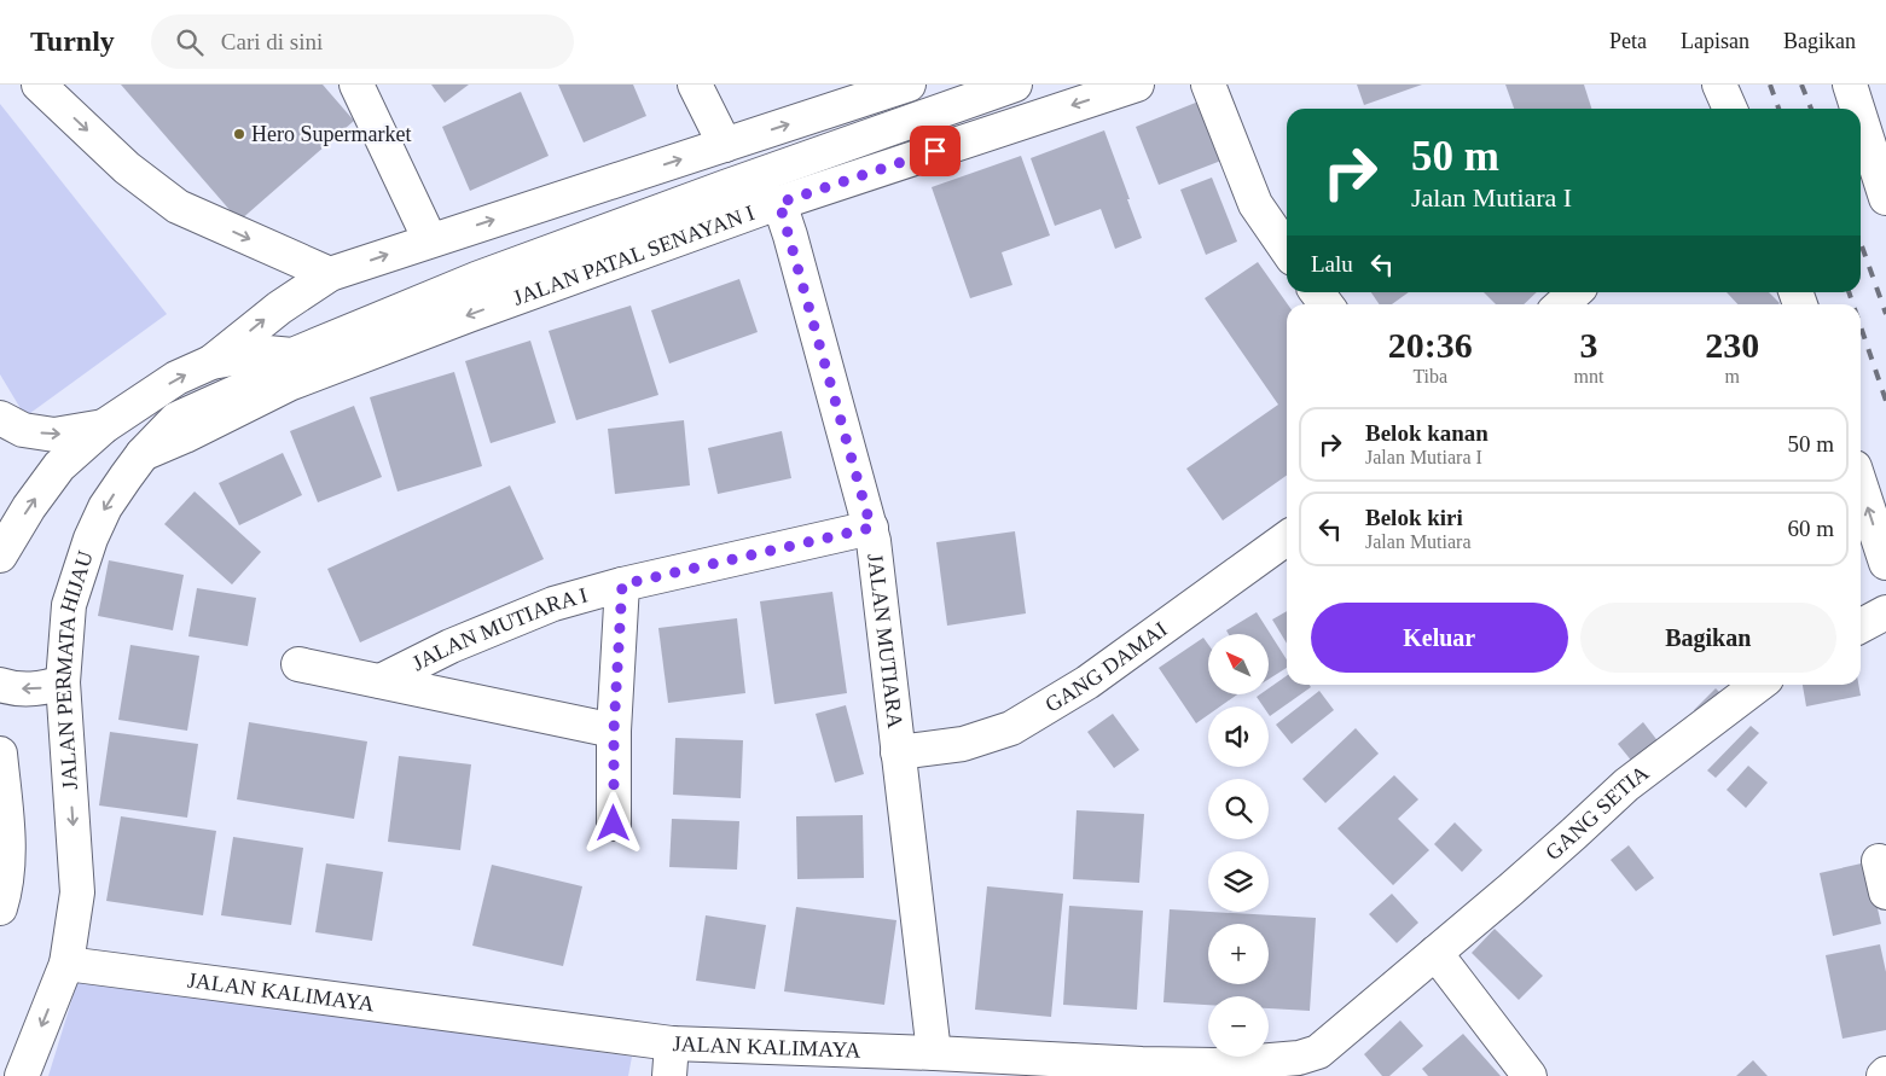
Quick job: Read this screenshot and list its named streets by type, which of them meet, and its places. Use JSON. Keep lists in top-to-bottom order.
{
  "streets": {
    "main road": [
      "JALAN PATAL SENAYAN I",
      "JALAN MUTIARA I",
      "JALAN MUTIARA",
      "GANG DAMAI",
      "JALAN PERMATA HIJAU",
      "GANG SETIA",
      "JALAN KALIMAYA"
    ]
  },
  "crossings": [
    ["JALAN PATAL SENAYAN I", "JALAN MUTIARA"],
    ["JALAN PATAL SENAYAN I", "JALAN PERMATA HIJAU"],
    ["JALAN MUTIARA I", "JALAN MUTIARA"],
    ["JALAN MUTIARA", "GANG DAMAI"],
    ["JALAN MUTIARA", "JALAN KALIMAYA"],
    ["JALAN PERMATA HIJAU", "JALAN KALIMAYA"],
    ["GANG SETIA", "JALAN KALIMAYA"]
  ],
  "places": ["Hero Supermarket"],
  "north": "top left",
  "page": {
    "header": "Turnly",
    "search": "Cari di sini",
    "nav": ["Peta", "Lapisan", "Bagikan"],
    "turn": ["50 m", "Jalan Mutiara I"],
    "then": "Lalu",
    "eta": [
      "20:36",
      "Tiba",
      "3",
      "mnt",
      "230",
      "m"
    ],
    "list": [
      {
        "name": "Belok kanan",
        "note": "Jalan Mutiara I",
        "value": "50 m"
      },
      {
        "name": "Belok kiri",
        "note": "Jalan Mutiara",
        "value": "60 m"
      }
    ],
    "buttons": ["Keluar", "Bagikan"],
    "map_buttons": ["+", "−"]
  }
}
